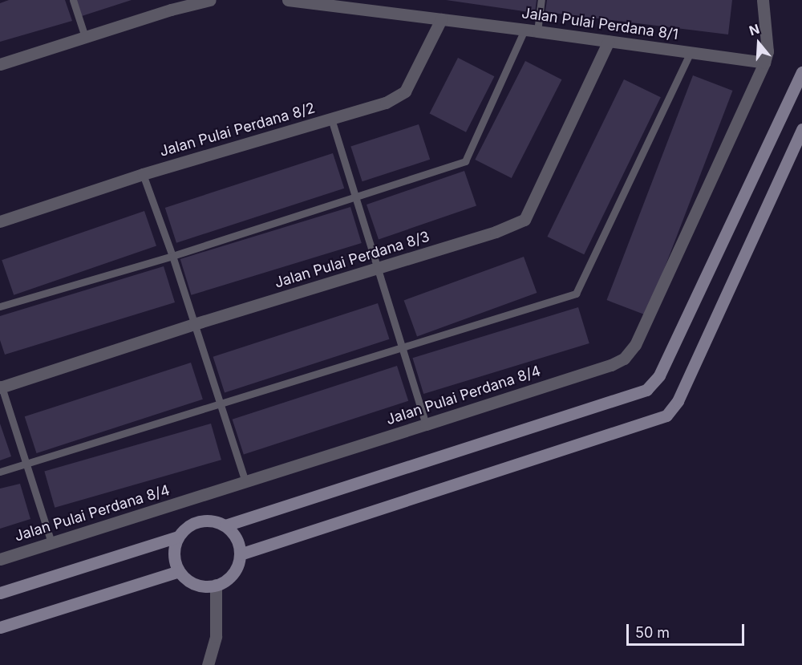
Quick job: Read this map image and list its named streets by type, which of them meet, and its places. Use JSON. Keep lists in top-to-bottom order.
{
  "streets": {
    "street": [
      "Jalan Pulai Perdana 8/1",
      "Jalan Pulai Perdana 8/2",
      "Jalan Pulai Perdana 8/3",
      "Jalan Pulai Perdana 8/4"
    ]
  },
  "crossings": [
    ["Jalan Pulai Perdana 8/1", "Jalan Pulai Perdana 8/2"],
    ["Jalan Pulai Perdana 8/1", "Jalan Pulai Perdana 8/3"],
    ["Jalan Pulai Perdana 8/1", "Jalan Pulai Perdana 8/4"]
  ],
  "scale_bar": "50 m",
  "north": "top"
}
